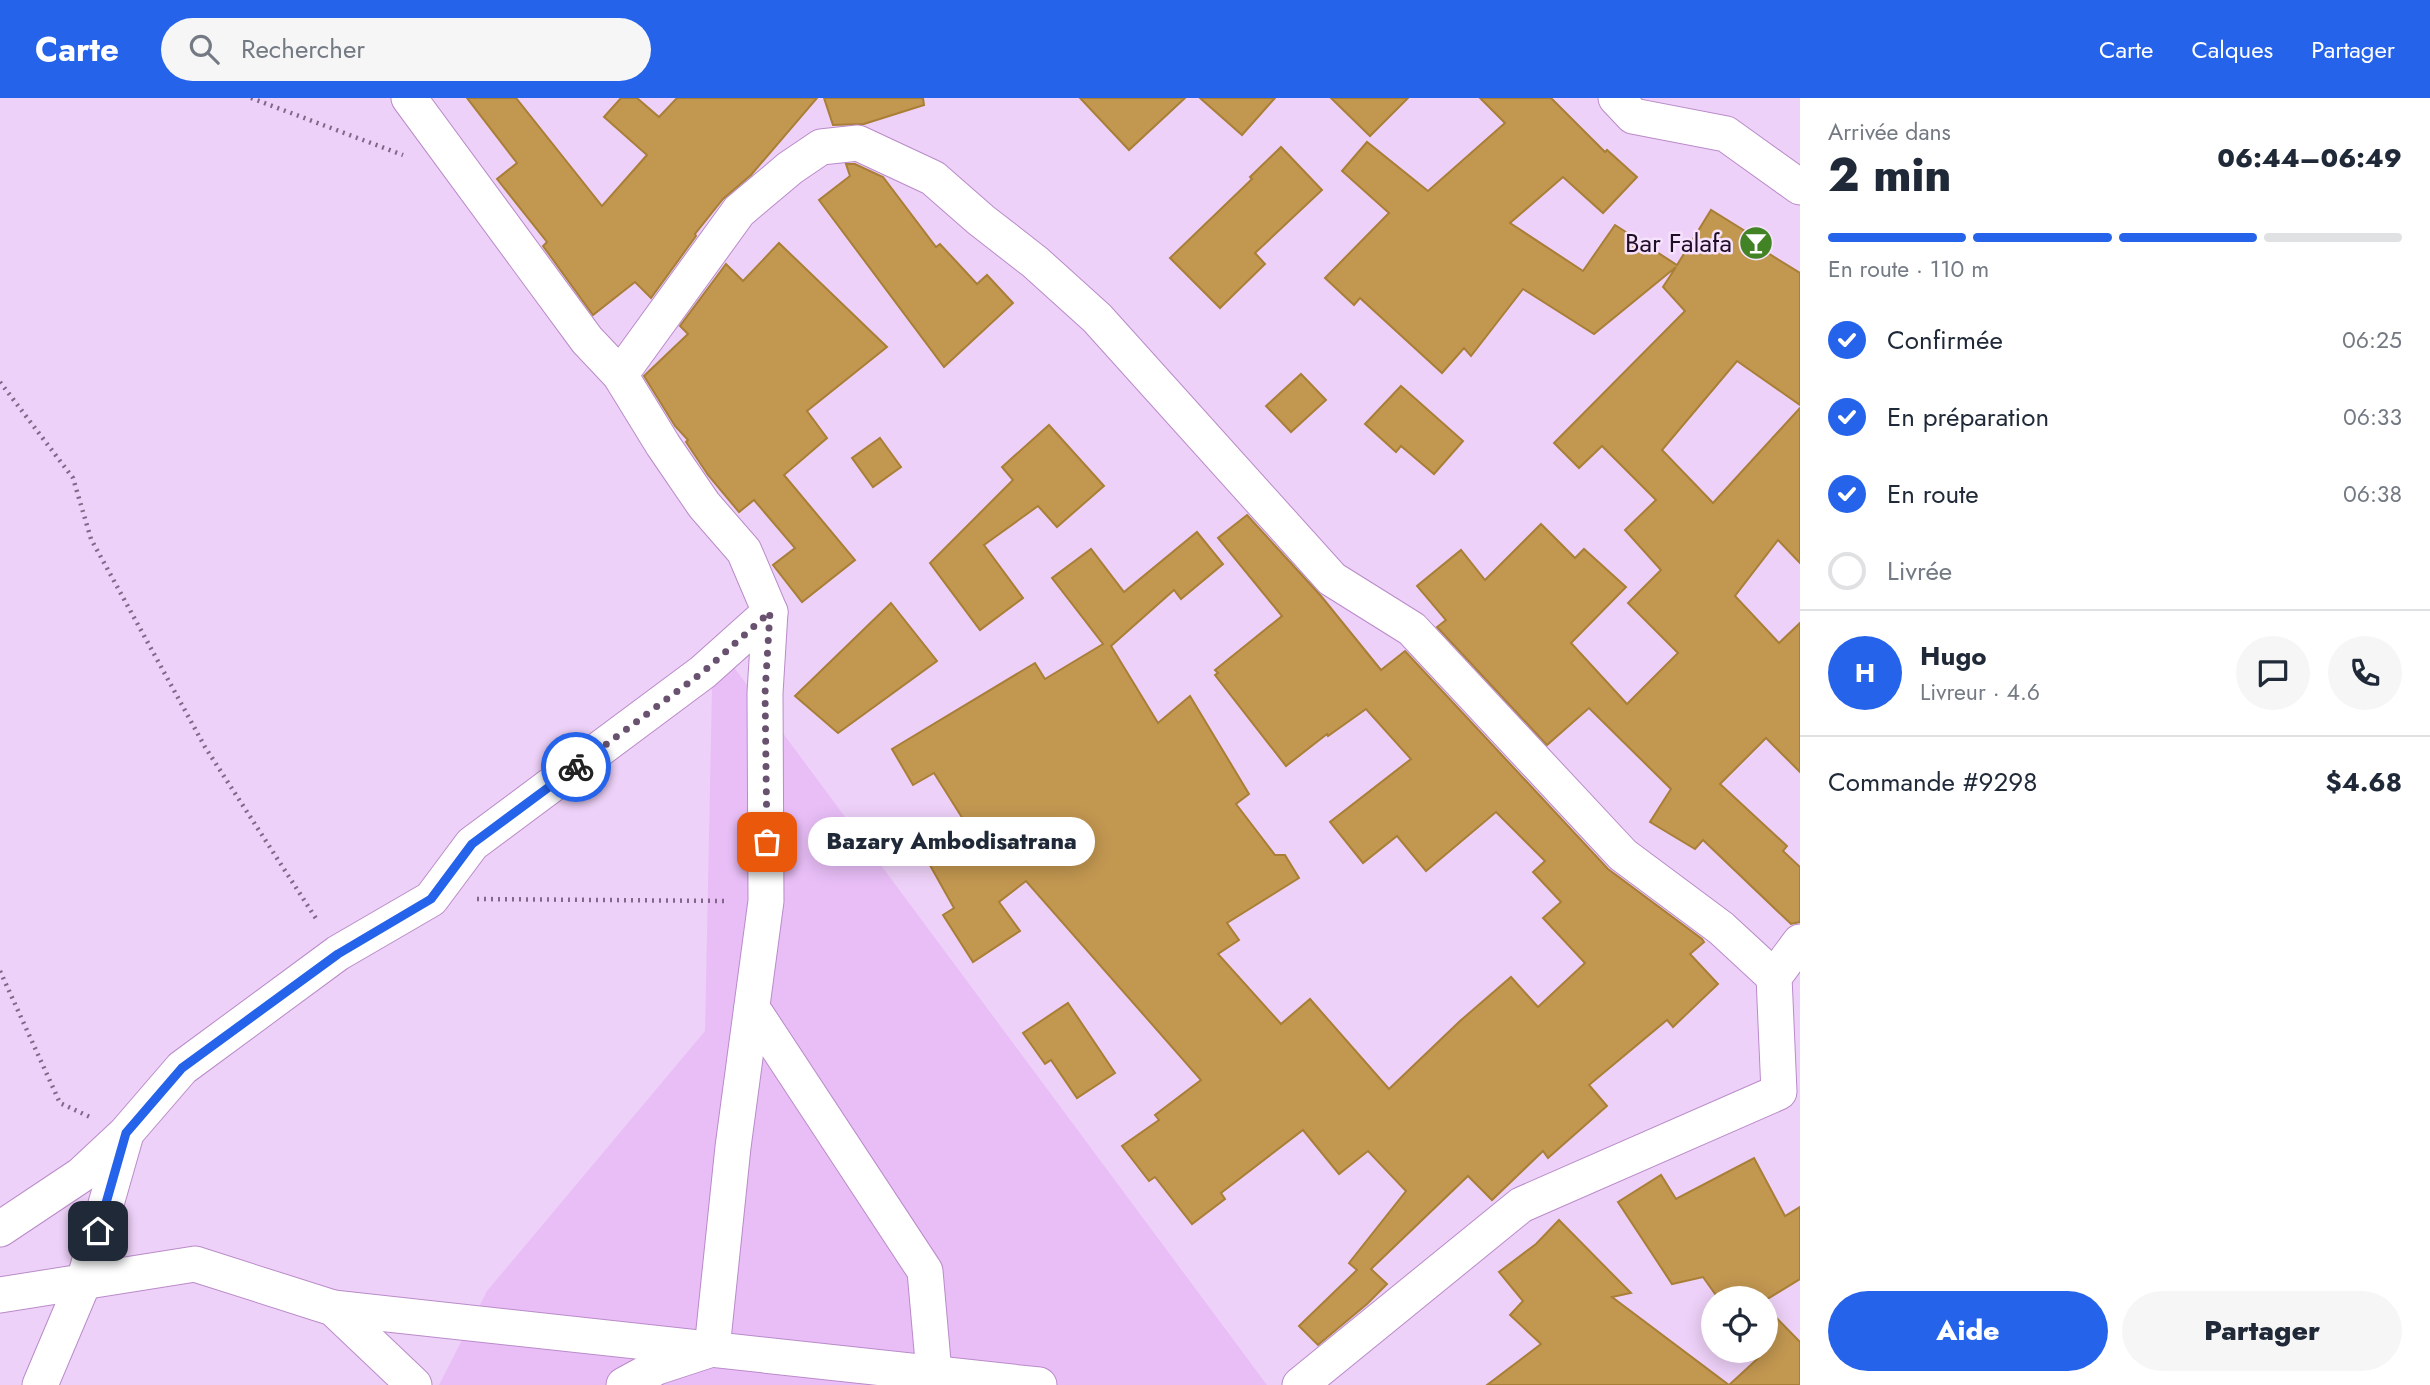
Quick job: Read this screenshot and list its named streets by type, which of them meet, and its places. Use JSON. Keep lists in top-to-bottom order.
{
  "places": {
    "bar": ["Bar Falafa"],
    "other": ["Bazary Ambodisatrana"]
  },
  "page": {
    "header": "Carte",
    "search": "Rechercher",
    "nav": ["Carte", "Calques", "Partager"],
    "heading": ["2 min", "Arrivée dans", "06:44–06:49"],
    "panel": [
      "Hugo",
      "Livreur · 4.6",
      "Commande #9298",
      "$4.68"
    ],
    "bar": "En route · 110 m",
    "list": [
      ["Confirmée", "06:25"],
      ["En préparation", "06:33"],
      ["En route", "06:38"],
      "Livrée"
    ],
    "round": "H",
    "bubble": "Bazary Ambodisatrana",
    "buttons": ["Aide", "Partager"]
  }
}
